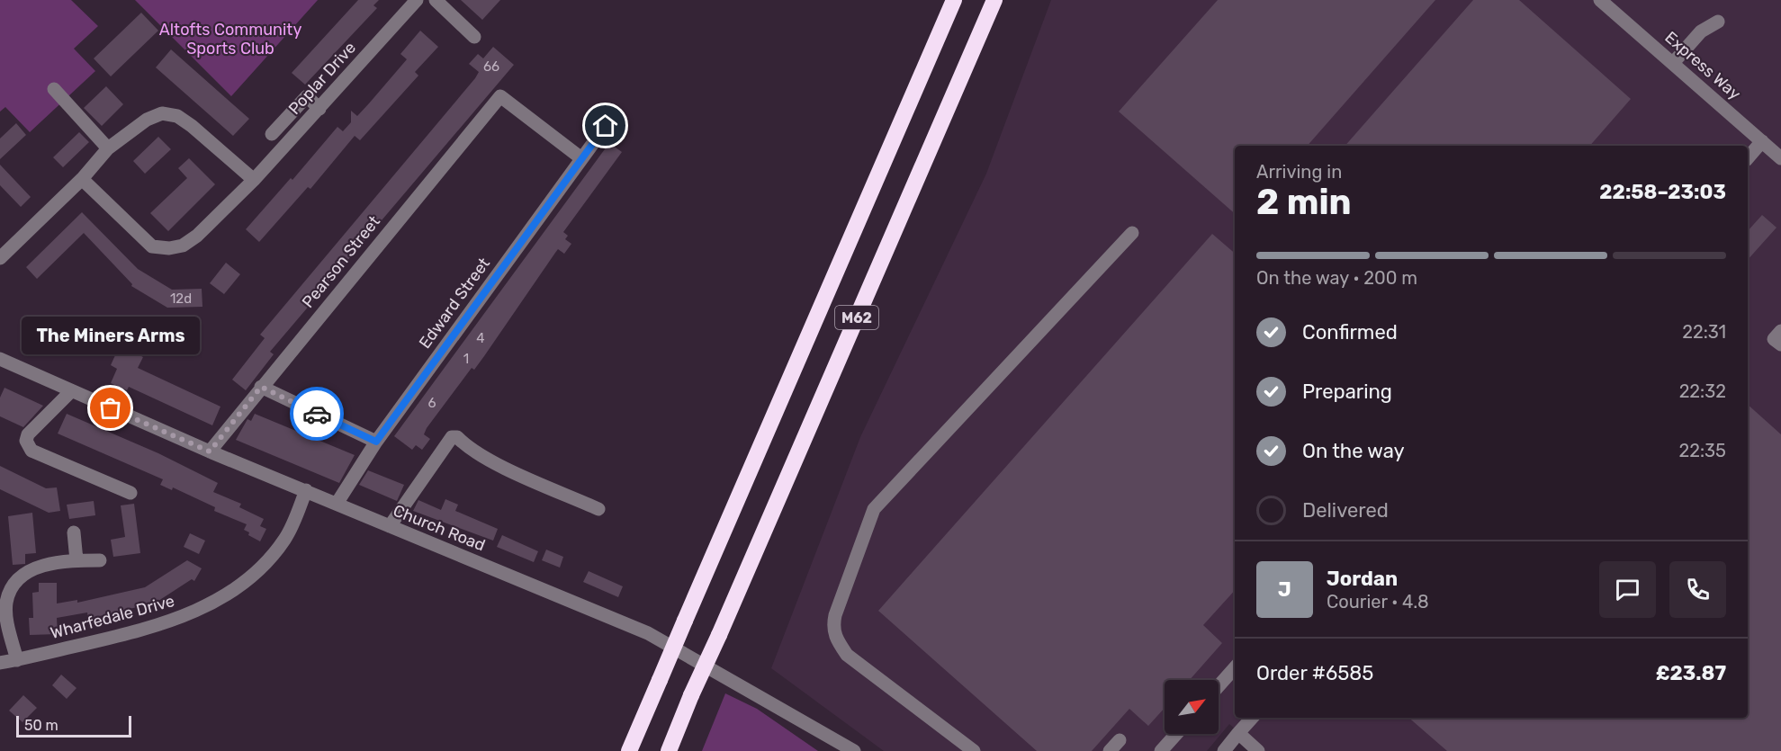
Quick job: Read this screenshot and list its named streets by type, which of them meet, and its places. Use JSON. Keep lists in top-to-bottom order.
{
  "streets": {
    "highway": ["M62"],
    "street": [
      "Express Way",
      "Poplar Drive",
      "Pearson Street",
      "Edward Street",
      "Church Road",
      "Wharfedale Drive"
    ]
  },
  "crossings": [
    ["Pearson Street", "Edward Street"],
    ["Pearson Street", "Church Road"],
    ["Edward Street", "Church Road"],
    ["Church Road", "Wharfedale Drive"]
  ],
  "parks": ["Altofts Community Sports Club"],
  "places": ["The Miners Arms"],
  "house_numbers": [
    "66",
    "12d",
    "4",
    "1",
    "6"
  ],
  "scale_bar": "50 m",
  "north": "top right",
  "page": {
    "heading": ["2 min", "Arriving in", "22:58–23:03"],
    "panel": [
      "Jordan",
      "Courier · 4.8",
      "Order #6585",
      "£23.87"
    ],
    "bar": "On the way · 200 m",
    "list": [
      ["Confirmed", "22:31"],
      ["Preparing", "22:32"],
      ["On the way", "22:35"],
      "Delivered"
    ],
    "bubble": "The Miners Arms",
    "round": "J",
    "scale": "50 m"
  }
}
